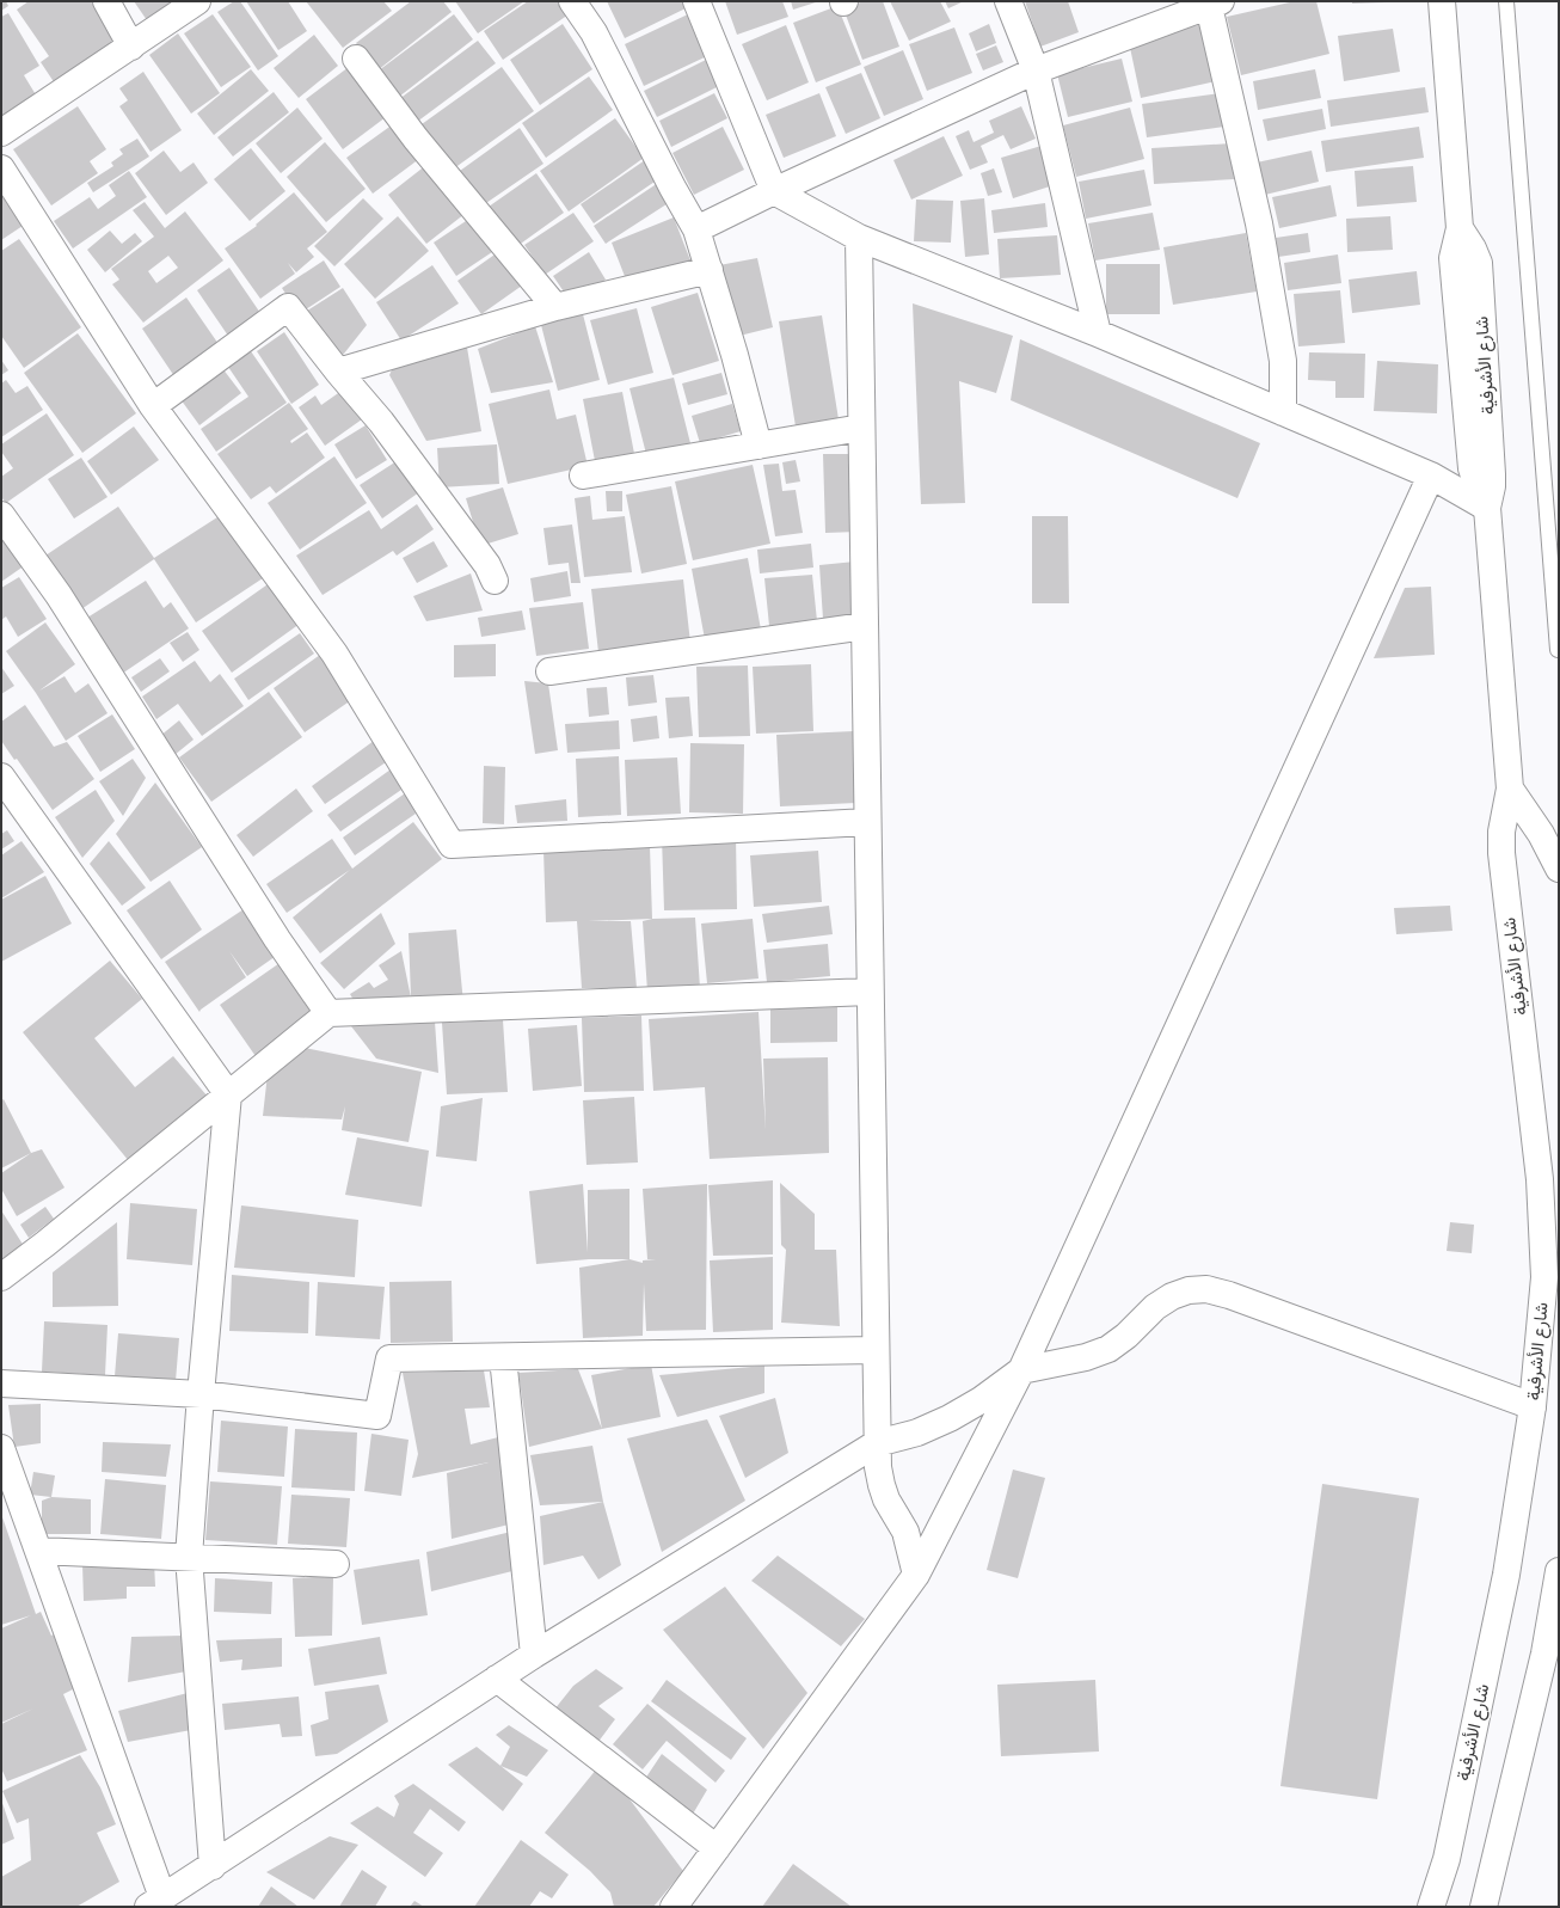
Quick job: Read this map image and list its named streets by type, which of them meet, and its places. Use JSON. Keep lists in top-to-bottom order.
{
  "streets": {
    "street": ["شارع الأشرفية"]
  }
}
